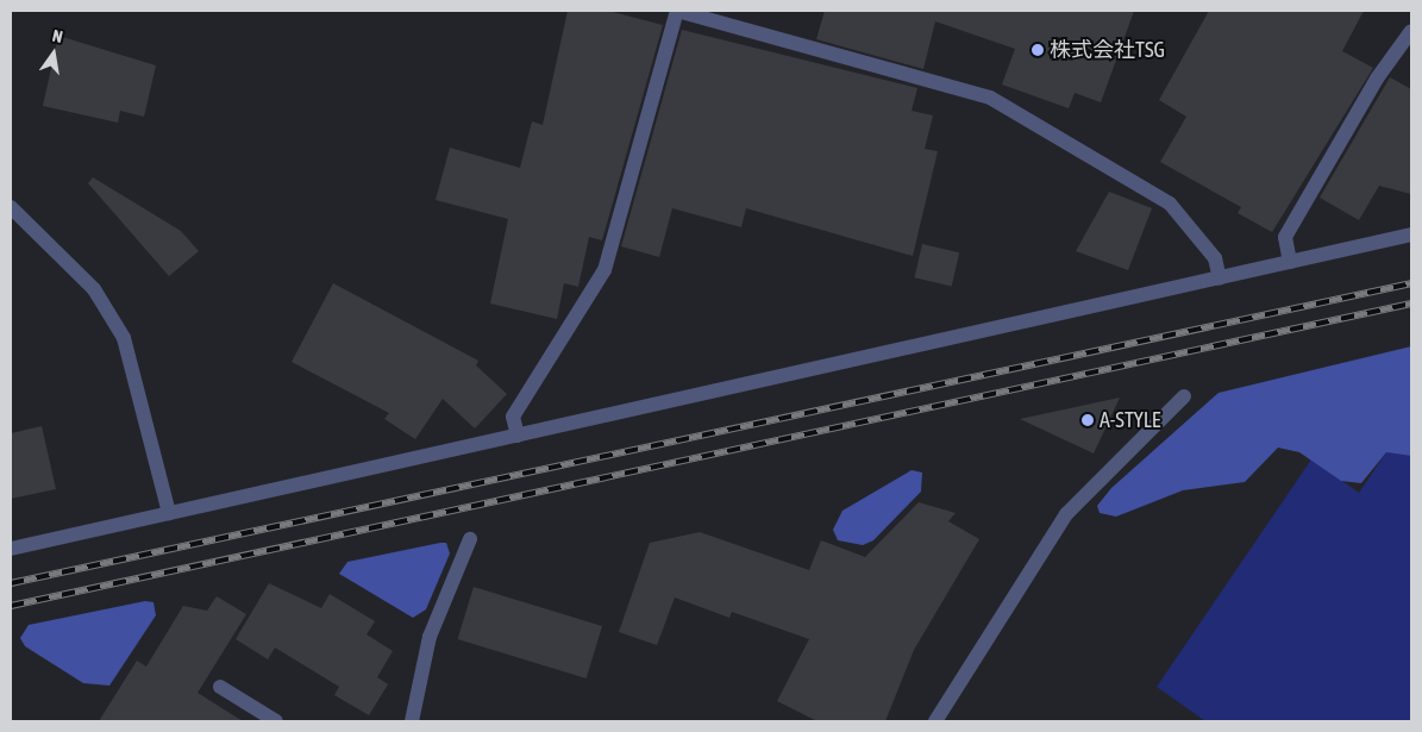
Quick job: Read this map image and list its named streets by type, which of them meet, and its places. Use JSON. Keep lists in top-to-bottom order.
{
  "places": ["株式会社TSG", "A-STYLE"],
  "north": "top"
}
